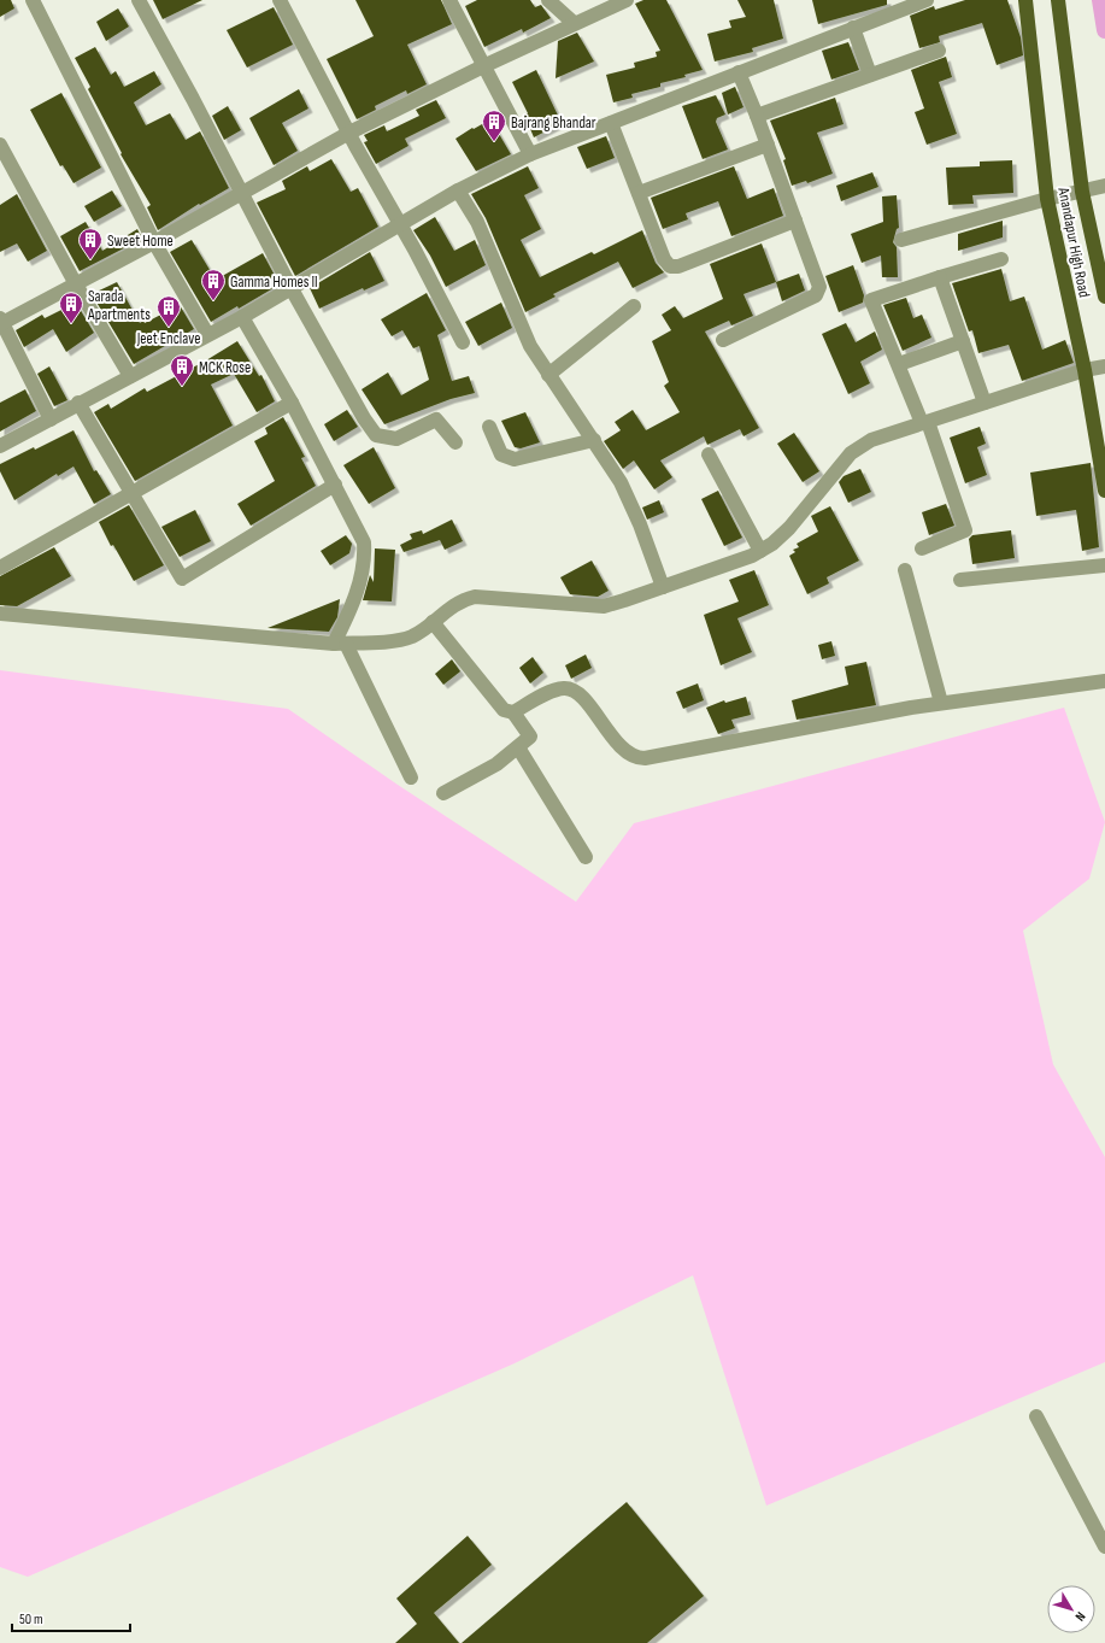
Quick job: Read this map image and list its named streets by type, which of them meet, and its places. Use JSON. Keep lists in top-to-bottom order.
{
  "streets": {
    "main road": ["Anandapur High Road"]
  },
  "places": {
    "building": [
      "Bajrang Bhandar",
      "Sweet Home",
      "Gamma Homes II",
      "Sarada Apartments",
      "Jeet Enclave",
      "MCK Rose"
    ]
  },
  "scale_bar": "50 m",
  "north": "bottom right"
}
